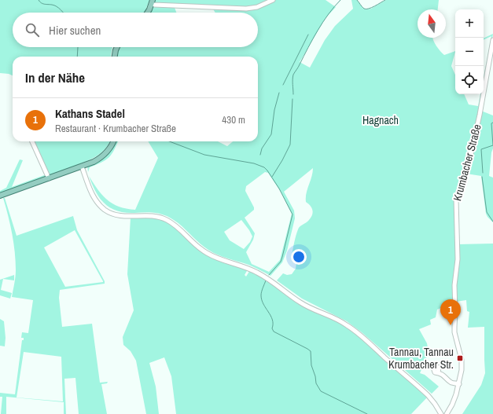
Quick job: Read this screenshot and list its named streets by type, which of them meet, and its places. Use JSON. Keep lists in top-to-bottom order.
{
  "streets": {
    "street": ["Krumbacher Straße"]
  },
  "parks": ["Hagnach"],
  "places": {
    "transit": ["Tannau, Tannau Krumbacher Str."]
  },
  "north": "top",
  "page": {
    "map_buttons": ["+", "−"],
    "search": "Hier suchen",
    "heading": "In der Nähe",
    "list": [
      {
        "mark": "1",
        "name": "Kathans Stadel",
        "note": "Restaurant · Krumbacher Straße",
        "value": "430 m"
      }
    ],
    "pins": "1"
  }
}
